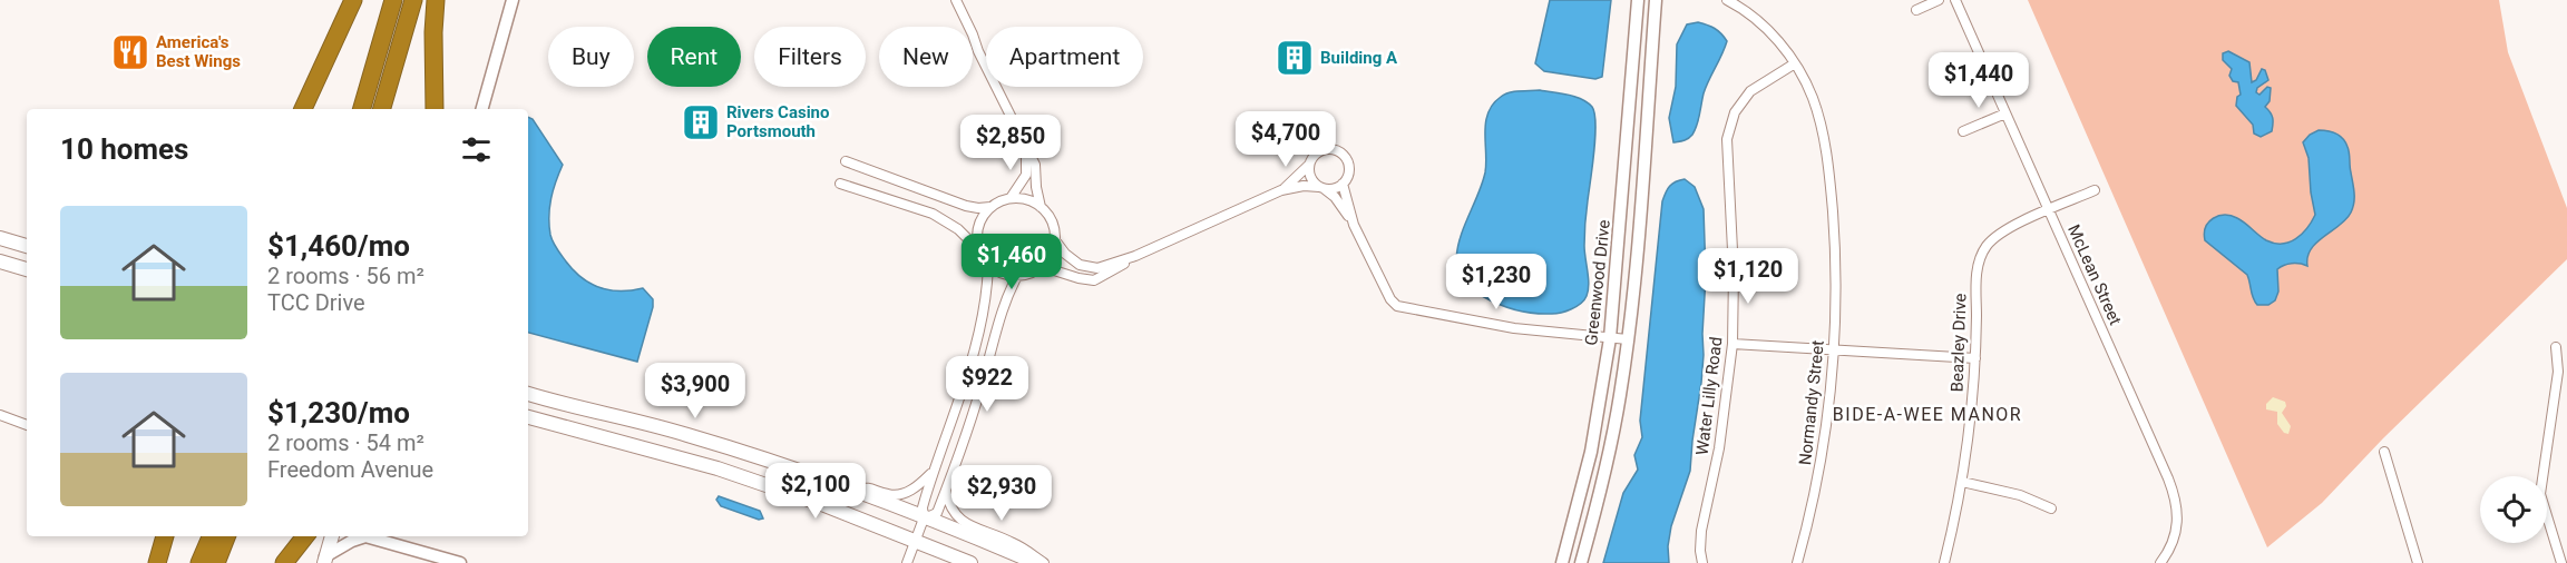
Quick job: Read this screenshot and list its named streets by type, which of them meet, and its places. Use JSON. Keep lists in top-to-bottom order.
{
  "streets": {
    "street": [
      "McLean Street",
      "Greenwood Drive",
      "Beazley Drive",
      "Water Lilly Road",
      "Normandy Street"
    ]
  },
  "crossings": [
    ["McLean Street", "Beazley Drive"],
    ["Water Lilly Road", "Normandy Street"]
  ],
  "districts": ["BIDE-A-WEE MANOR"],
  "places": {
    "restaurant": ["America's Best Wings"],
    "building": ["Building A", "Rivers Casino Portsmouth"]
  },
  "page": {
    "chip": [
      "Buy",
      "Rent",
      "Filters",
      "New",
      "Apartment"
    ],
    "price": [
      "$1,440",
      "$4,700",
      "$2,850",
      "$1,460",
      "$1,120",
      "$1,230",
      "$922",
      "$3,900",
      "$2,100",
      "$2,930"
    ],
    "heading": "10 homes",
    "list": [
      {
        "name": "$1,460/mo",
        "note": "2 rooms · 56 m² · TCC Drive"
      },
      {
        "name": "$1,230/mo",
        "note": "2 rooms · 54 m² · Freedom Avenue"
      }
    ]
  }
}
